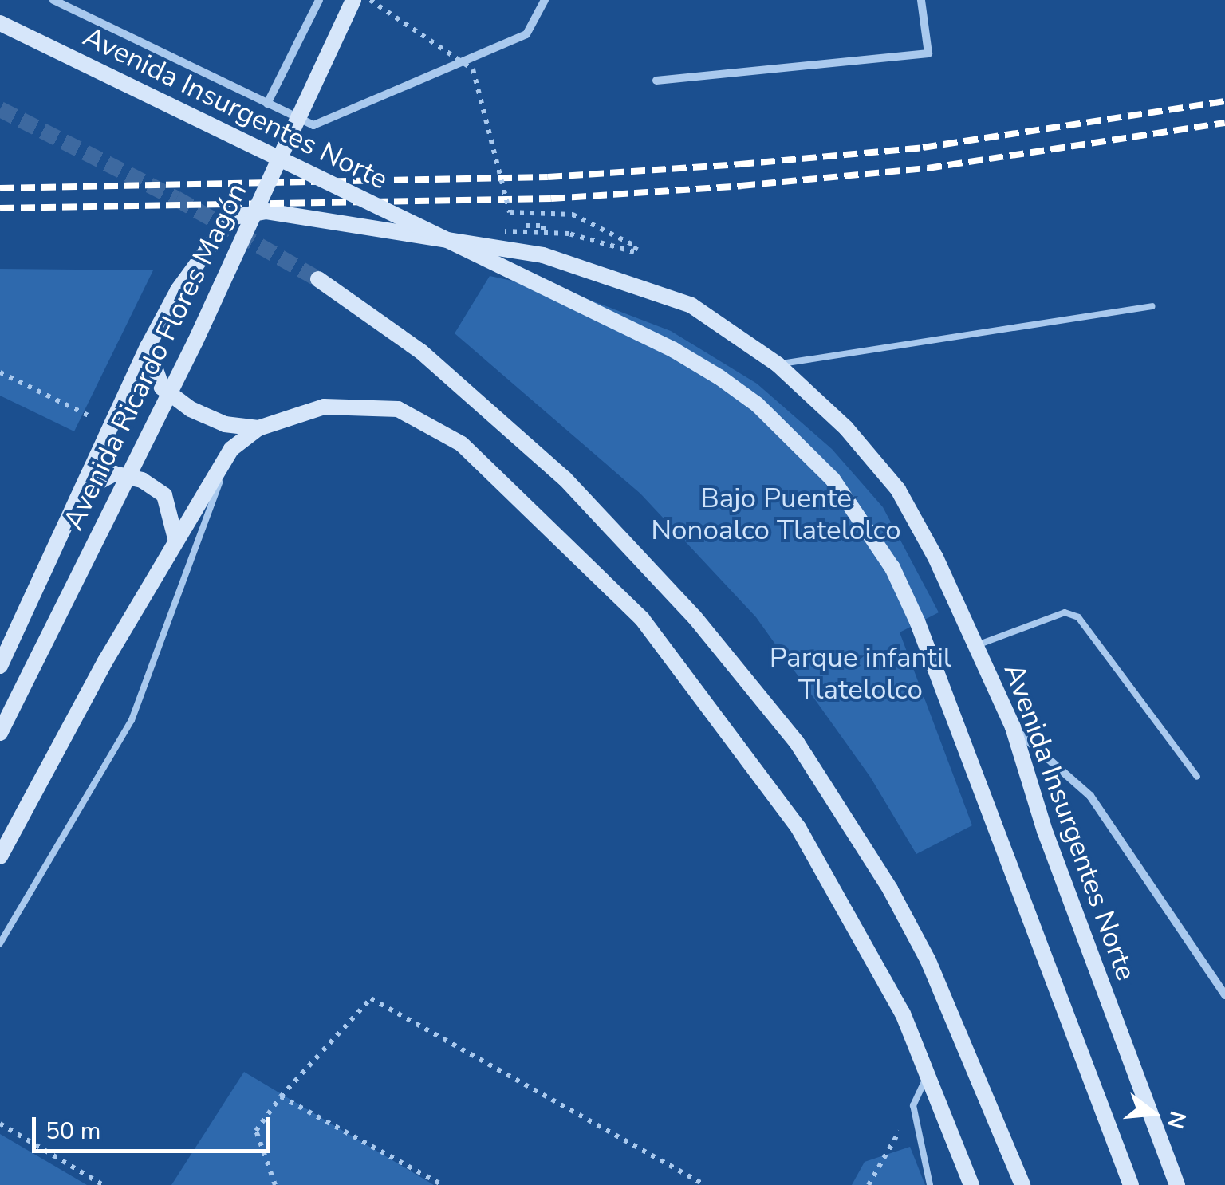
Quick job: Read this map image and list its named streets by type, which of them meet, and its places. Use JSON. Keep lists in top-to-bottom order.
{
  "streets": {
    "street": ["Avenida Insurgentes Norte", "Avenida Ricardo Flores Magón"]
  },
  "parks": ["Bajo Puente Nonoalco Tlatelolco", "Parque infantil Tlatelolco"],
  "scale_bar": "50 m",
  "north": "right"
}
